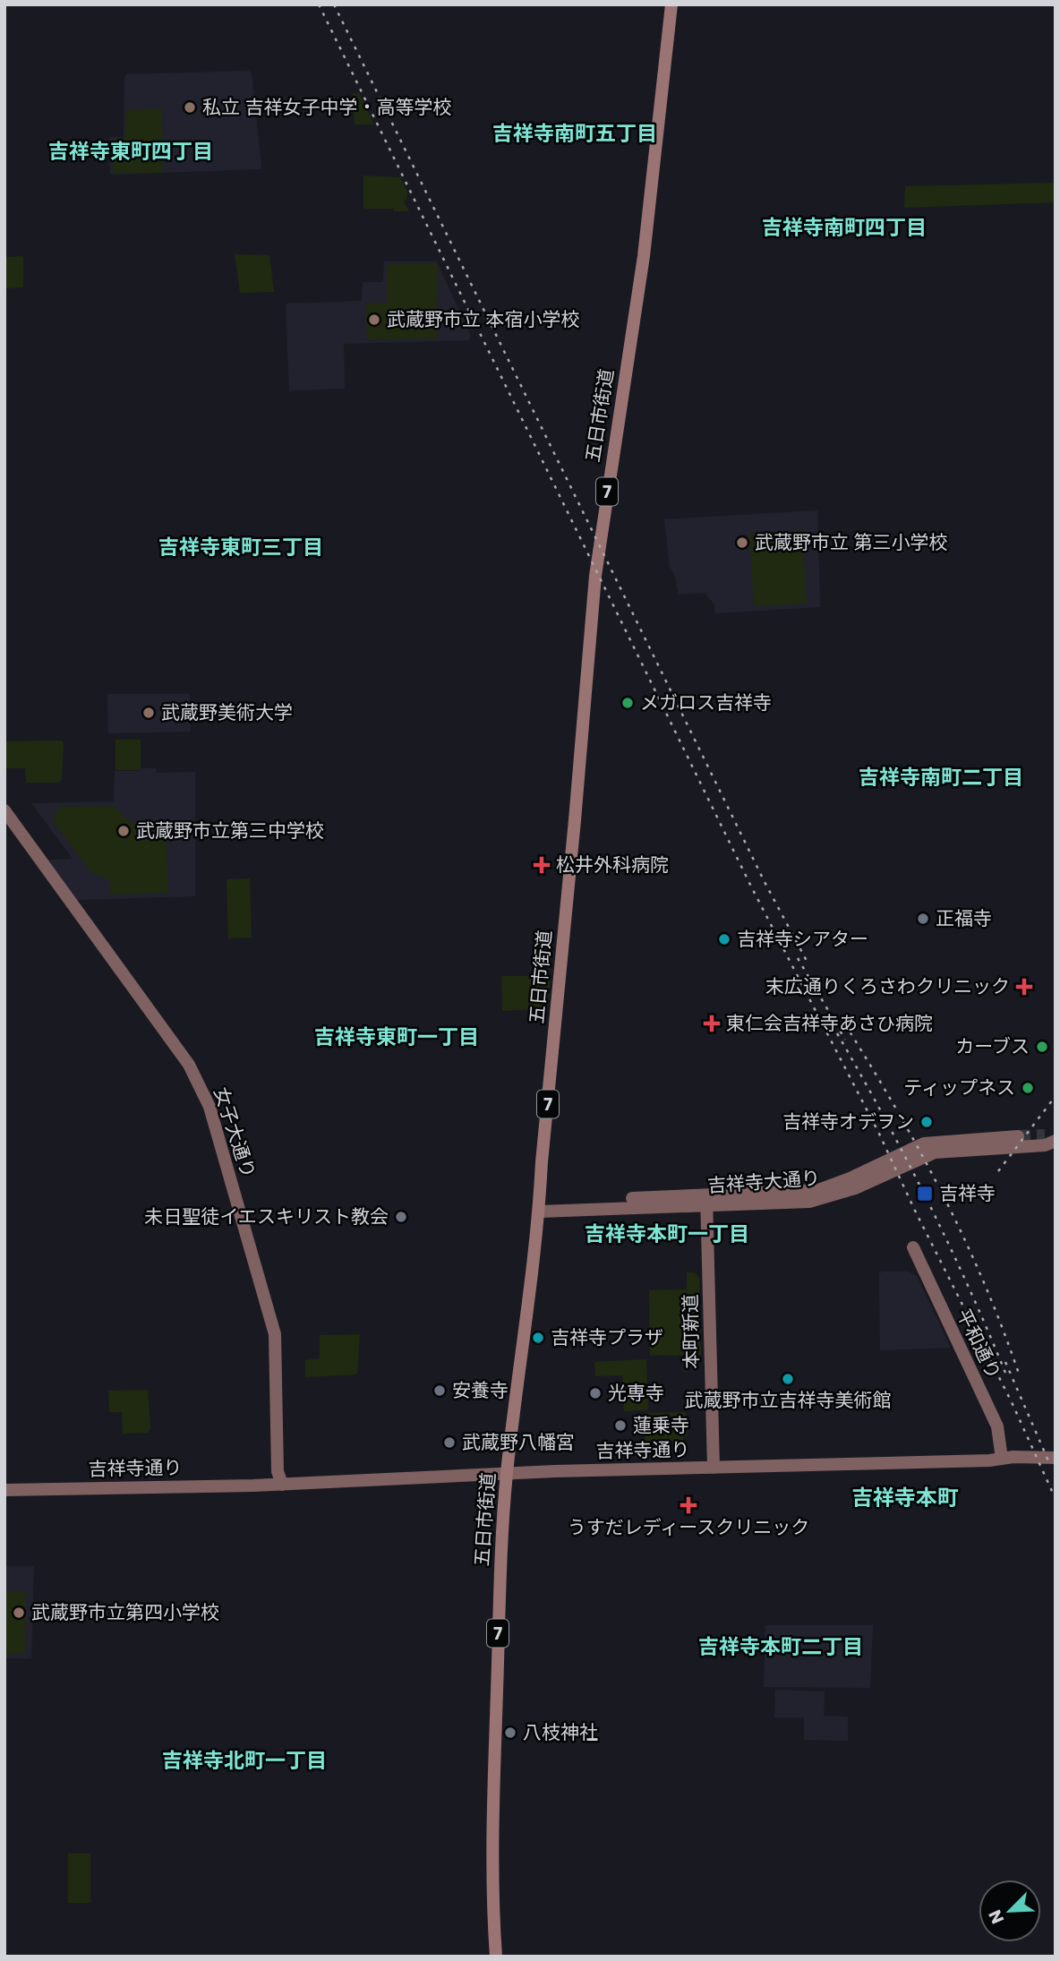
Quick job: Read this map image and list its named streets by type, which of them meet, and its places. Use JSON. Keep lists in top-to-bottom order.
{
  "streets": {
    "main road": [
      "五日市街道",
      "7",
      "女子大通り",
      "吉祥寺大通り",
      "本町新道",
      "平和通り",
      "吉祥寺通り"
    ]
  },
  "crossings": [
    ["五日市街道", "吉祥寺大通り"],
    ["五日市街道", "吉祥寺通り"],
    ["女子大通り", "吉祥寺通り"],
    ["吉祥寺大通り", "本町新道"],
    ["本町新道", "吉祥寺通り"],
    ["平和通り", "吉祥寺通り"]
  ],
  "districts": [
    "吉祥寺南町五丁目",
    "吉祥寺東町四丁目",
    "吉祥寺南町四丁目",
    "吉祥寺東町三丁目",
    "吉祥寺南町二丁目",
    "吉祥寺東町一丁目",
    "吉祥寺本町一丁目",
    "吉祥寺本町",
    "吉祥寺本町二丁目",
    "吉祥寺北町一丁目"
  ],
  "places": {
    "other": [
      "私立 吉祥女子中学・高等学校",
      "武蔵野市立 本宿小学校",
      "武蔵野市立 第三小学校",
      "メガロス吉祥寺",
      "武蔵野美術大学",
      "武蔵野市立第三中学校",
      "正福寺",
      "吉祥寺シアター",
      "カーブス",
      "ティップネス",
      "吉祥寺オデヲン",
      "未日聖徒イエスキリスト教会",
      "吉祥寺プラザ",
      "武蔵野市立吉祥寺美術館",
      "安養寺",
      "光専寺",
      "蓮乗寺",
      "武蔵野八幡宮",
      "武蔵野市立第四小学校",
      "八枝神社"
    ],
    "health": [
      "松井外科病院",
      "末広通りくろさわクリニック",
      "東仁会吉祥寺あさひ病院",
      "うすだレディースクリニック"
    ],
    "transit": ["吉祥寺"]
  },
  "north": "bottom left"
}
